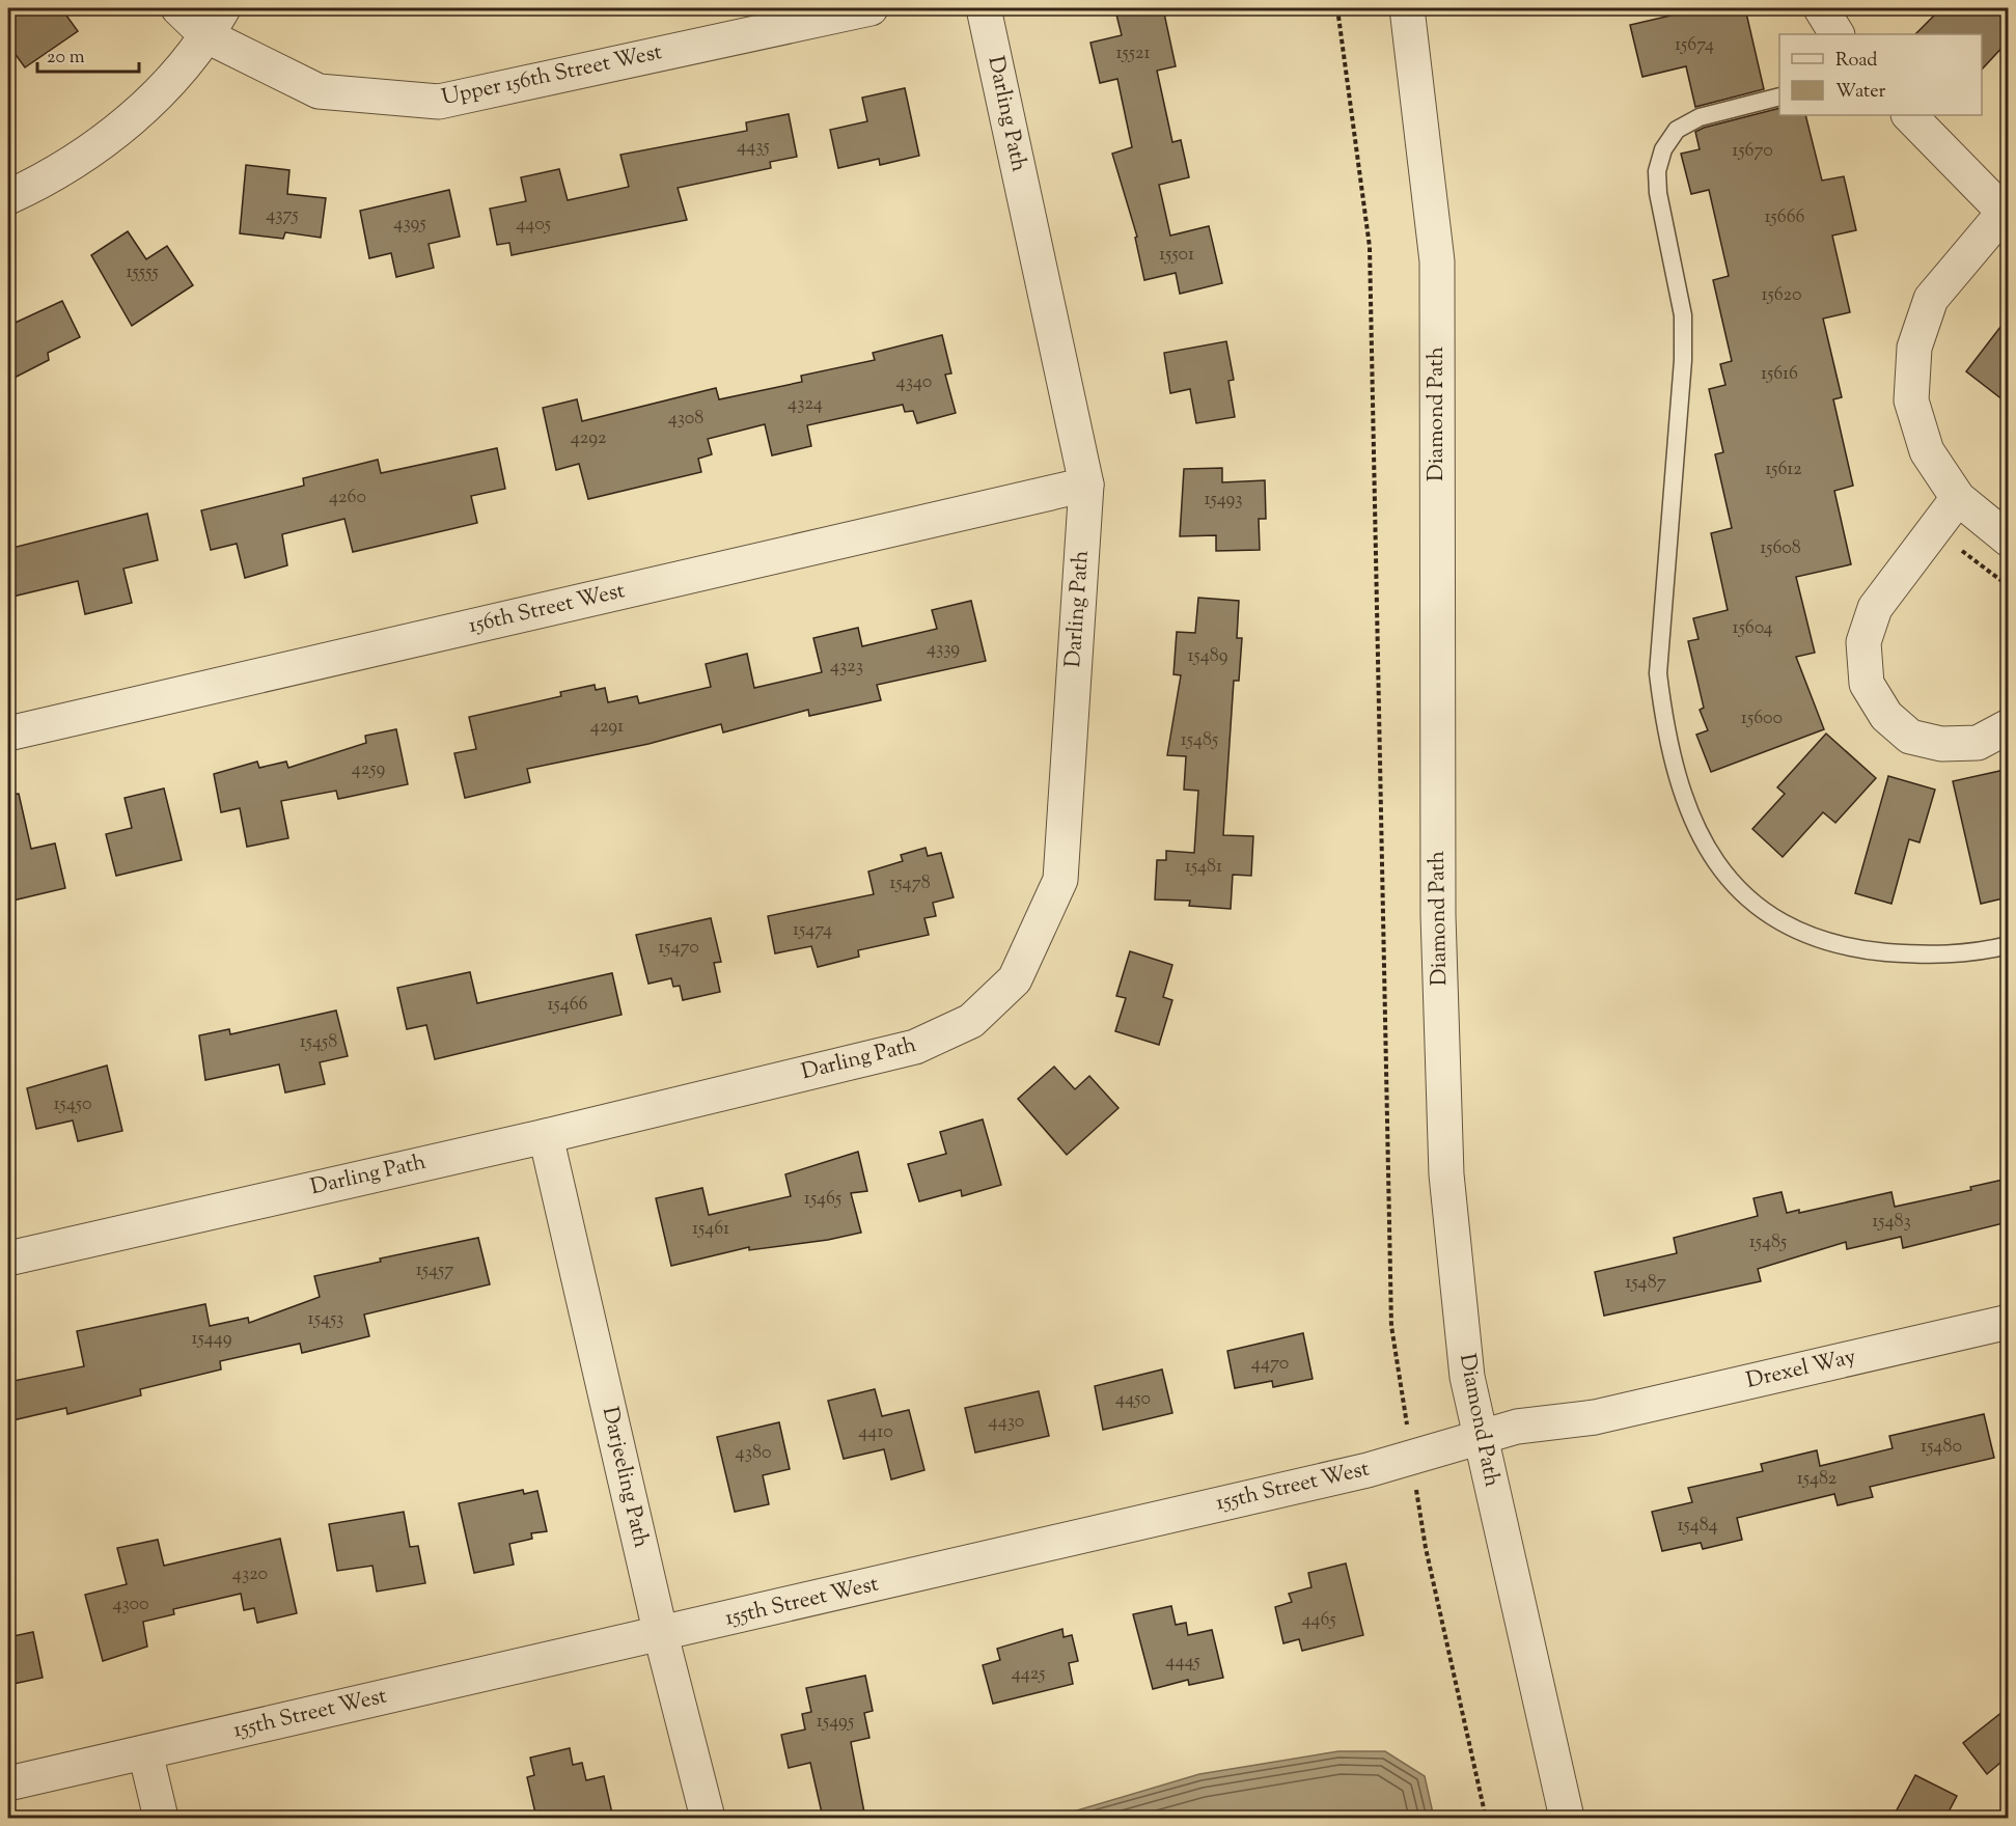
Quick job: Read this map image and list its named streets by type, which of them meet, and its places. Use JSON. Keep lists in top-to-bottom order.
{
  "streets": {
    "street": [
      "Upper 156th Street West",
      "Darling Path",
      "Diamond Path",
      "156th Street West",
      "Drexel Way",
      "Darjeeling Path",
      "155th Street West"
    ]
  },
  "crossings": [
    ["Darling Path", "156th Street West"],
    ["Darling Path", "Darjeeling Path"],
    ["Diamond Path", "155th Street West"],
    ["Drexel Way", "155th Street West"],
    ["Darjeeling Path", "155th Street West"]
  ],
  "house_numbers": [
    "15674",
    "15521",
    "4435",
    "15670",
    "4375",
    "15666",
    "4395",
    "4405",
    "15501",
    "15555",
    "15620",
    "15616",
    "4340",
    "4324",
    "4308",
    "4292",
    "15612",
    "4260",
    "15493",
    "15608",
    "15604",
    "4339",
    "15489",
    "4323",
    "15600",
    "4291",
    "15485",
    "4259",
    "15481",
    "15478",
    "15474",
    "15470",
    "15466",
    "15458",
    "15450",
    "15465",
    "15483",
    "15461",
    "15485",
    "15457",
    "15487",
    "15453",
    "15449",
    "4470",
    "4450",
    "4430",
    "4410",
    "15480",
    "4380",
    "15482",
    "15484",
    "4320",
    "4300",
    "4465",
    "4445",
    "4425",
    "15495"
  ],
  "legend": ["Road", "Water"],
  "scale_bar": "20 m"
}
